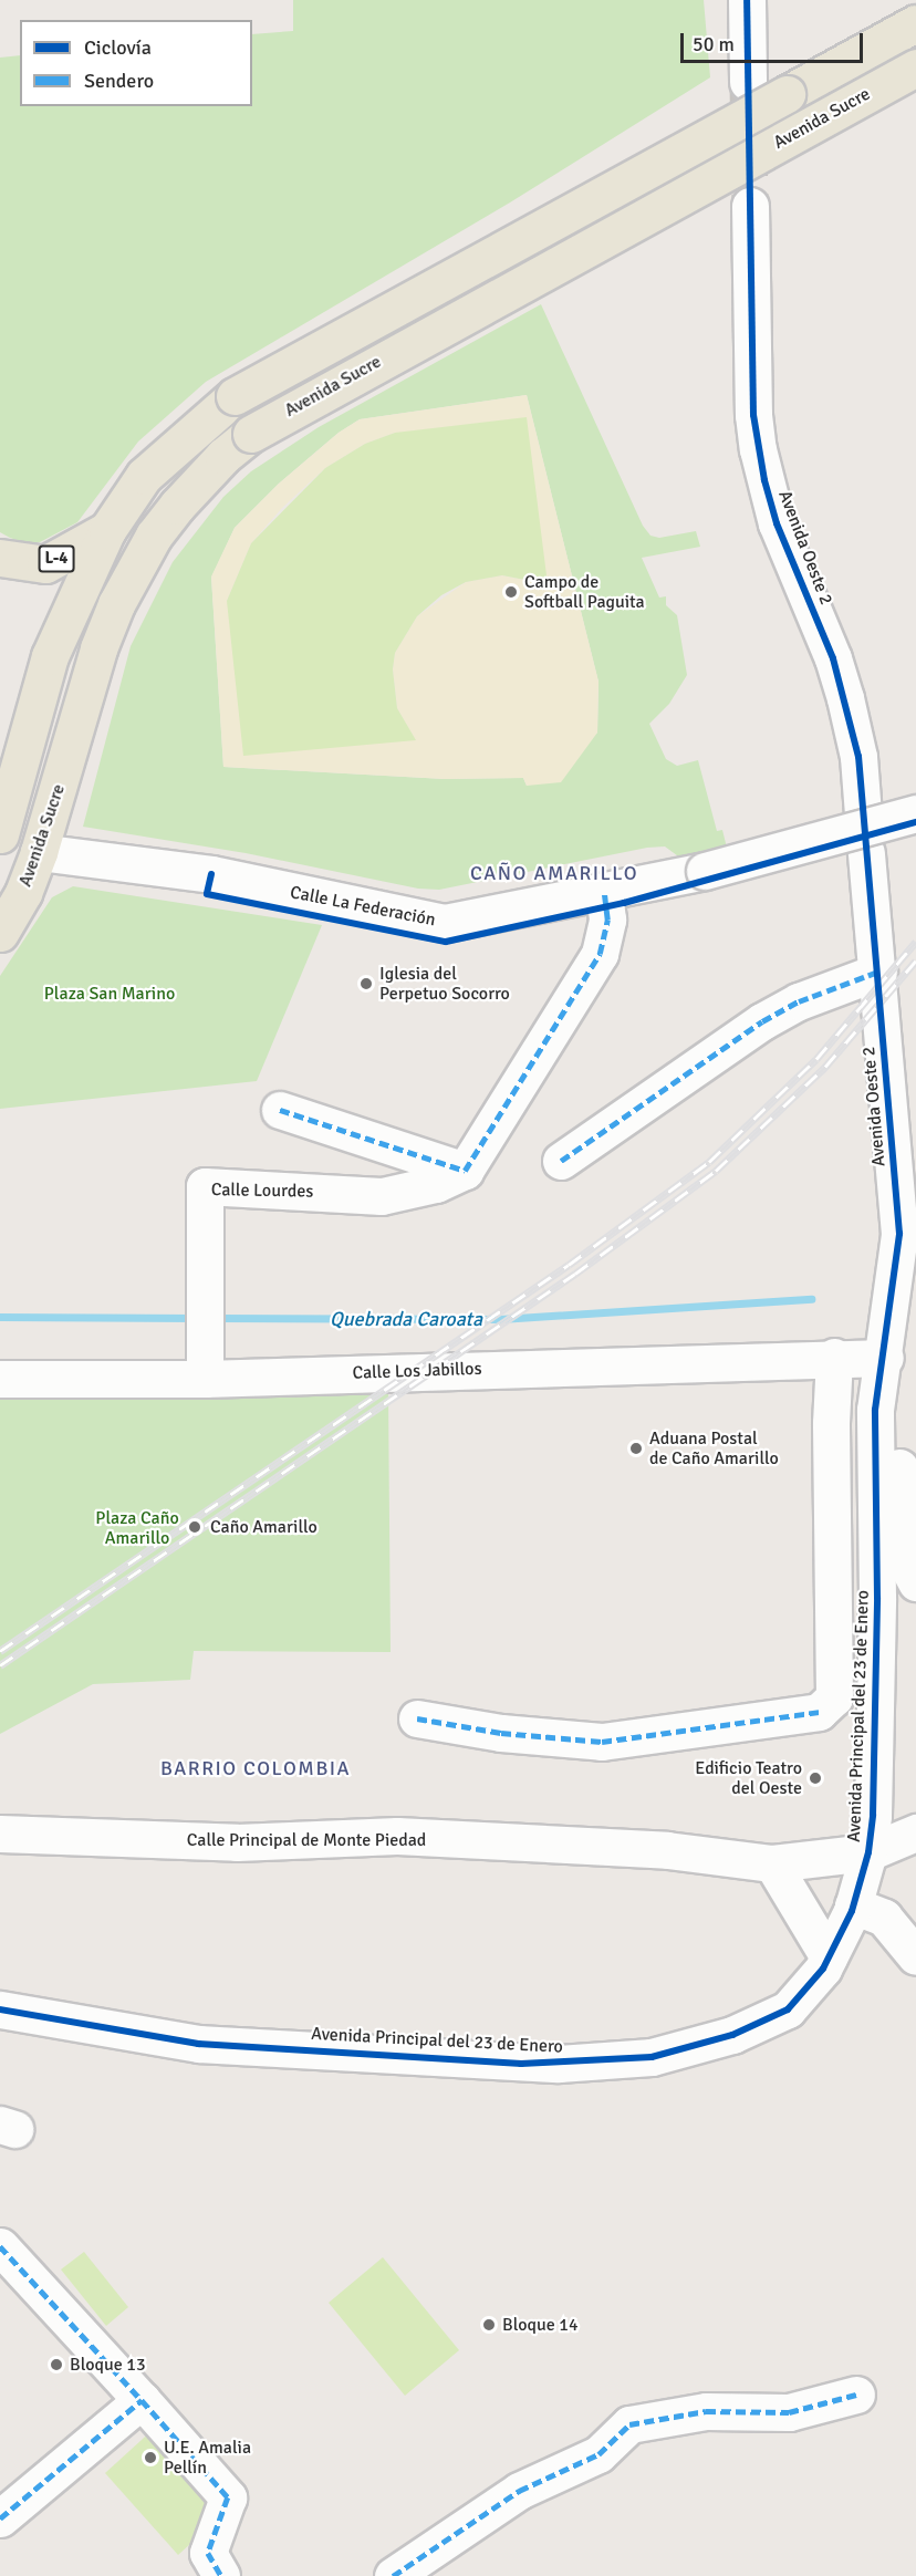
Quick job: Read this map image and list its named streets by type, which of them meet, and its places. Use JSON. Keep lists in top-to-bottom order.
{
  "streets": {
    "main road": ["Avenida Sucre", "L-4"],
    "street": [
      "Avenida Oeste 2",
      "Calle La Federación",
      "Calle Lourdes",
      "Calle Los Jabillos",
      "Avenida Principal del 23 de Enero",
      "Calle Principal de Monte Piedad"
    ]
  },
  "crossings": [
    ["Avenida Sucre", "L-4"],
    ["Avenida Sucre", "Calle La Federación"],
    ["Avenida Oeste 2", "Calle Los Jabillos"],
    ["Avenida Oeste 2", "Avenida Principal del 23 de Enero"],
    ["Calle Lourdes", "Calle Los Jabillos"],
    ["Calle Los Jabillos", "Avenida Principal del 23 de Enero"],
    ["Avenida Principal del 23 de Enero", "Calle Principal de Monte Piedad"]
  ],
  "districts": ["CAÑO AMARILLO", "BARRIO COLOMBIA"],
  "water": ["Quebrada Caroata"],
  "parks": ["Plaza San Marino", "Plaza Caño Amarillo"],
  "places": [
    "Campo de Softball Paguita",
    "Iglesia del Perpetuo Socorro",
    "Aduana Postal de Caño Amarillo",
    "Caño Amarillo",
    "Edificio Teatro del Oeste",
    "Bloque 14",
    "Bloque 13",
    "U.E. Amalia Pellín"
  ],
  "legend": ["Ciclovía", "Sendero"],
  "scale_bar": "50 m"
}
